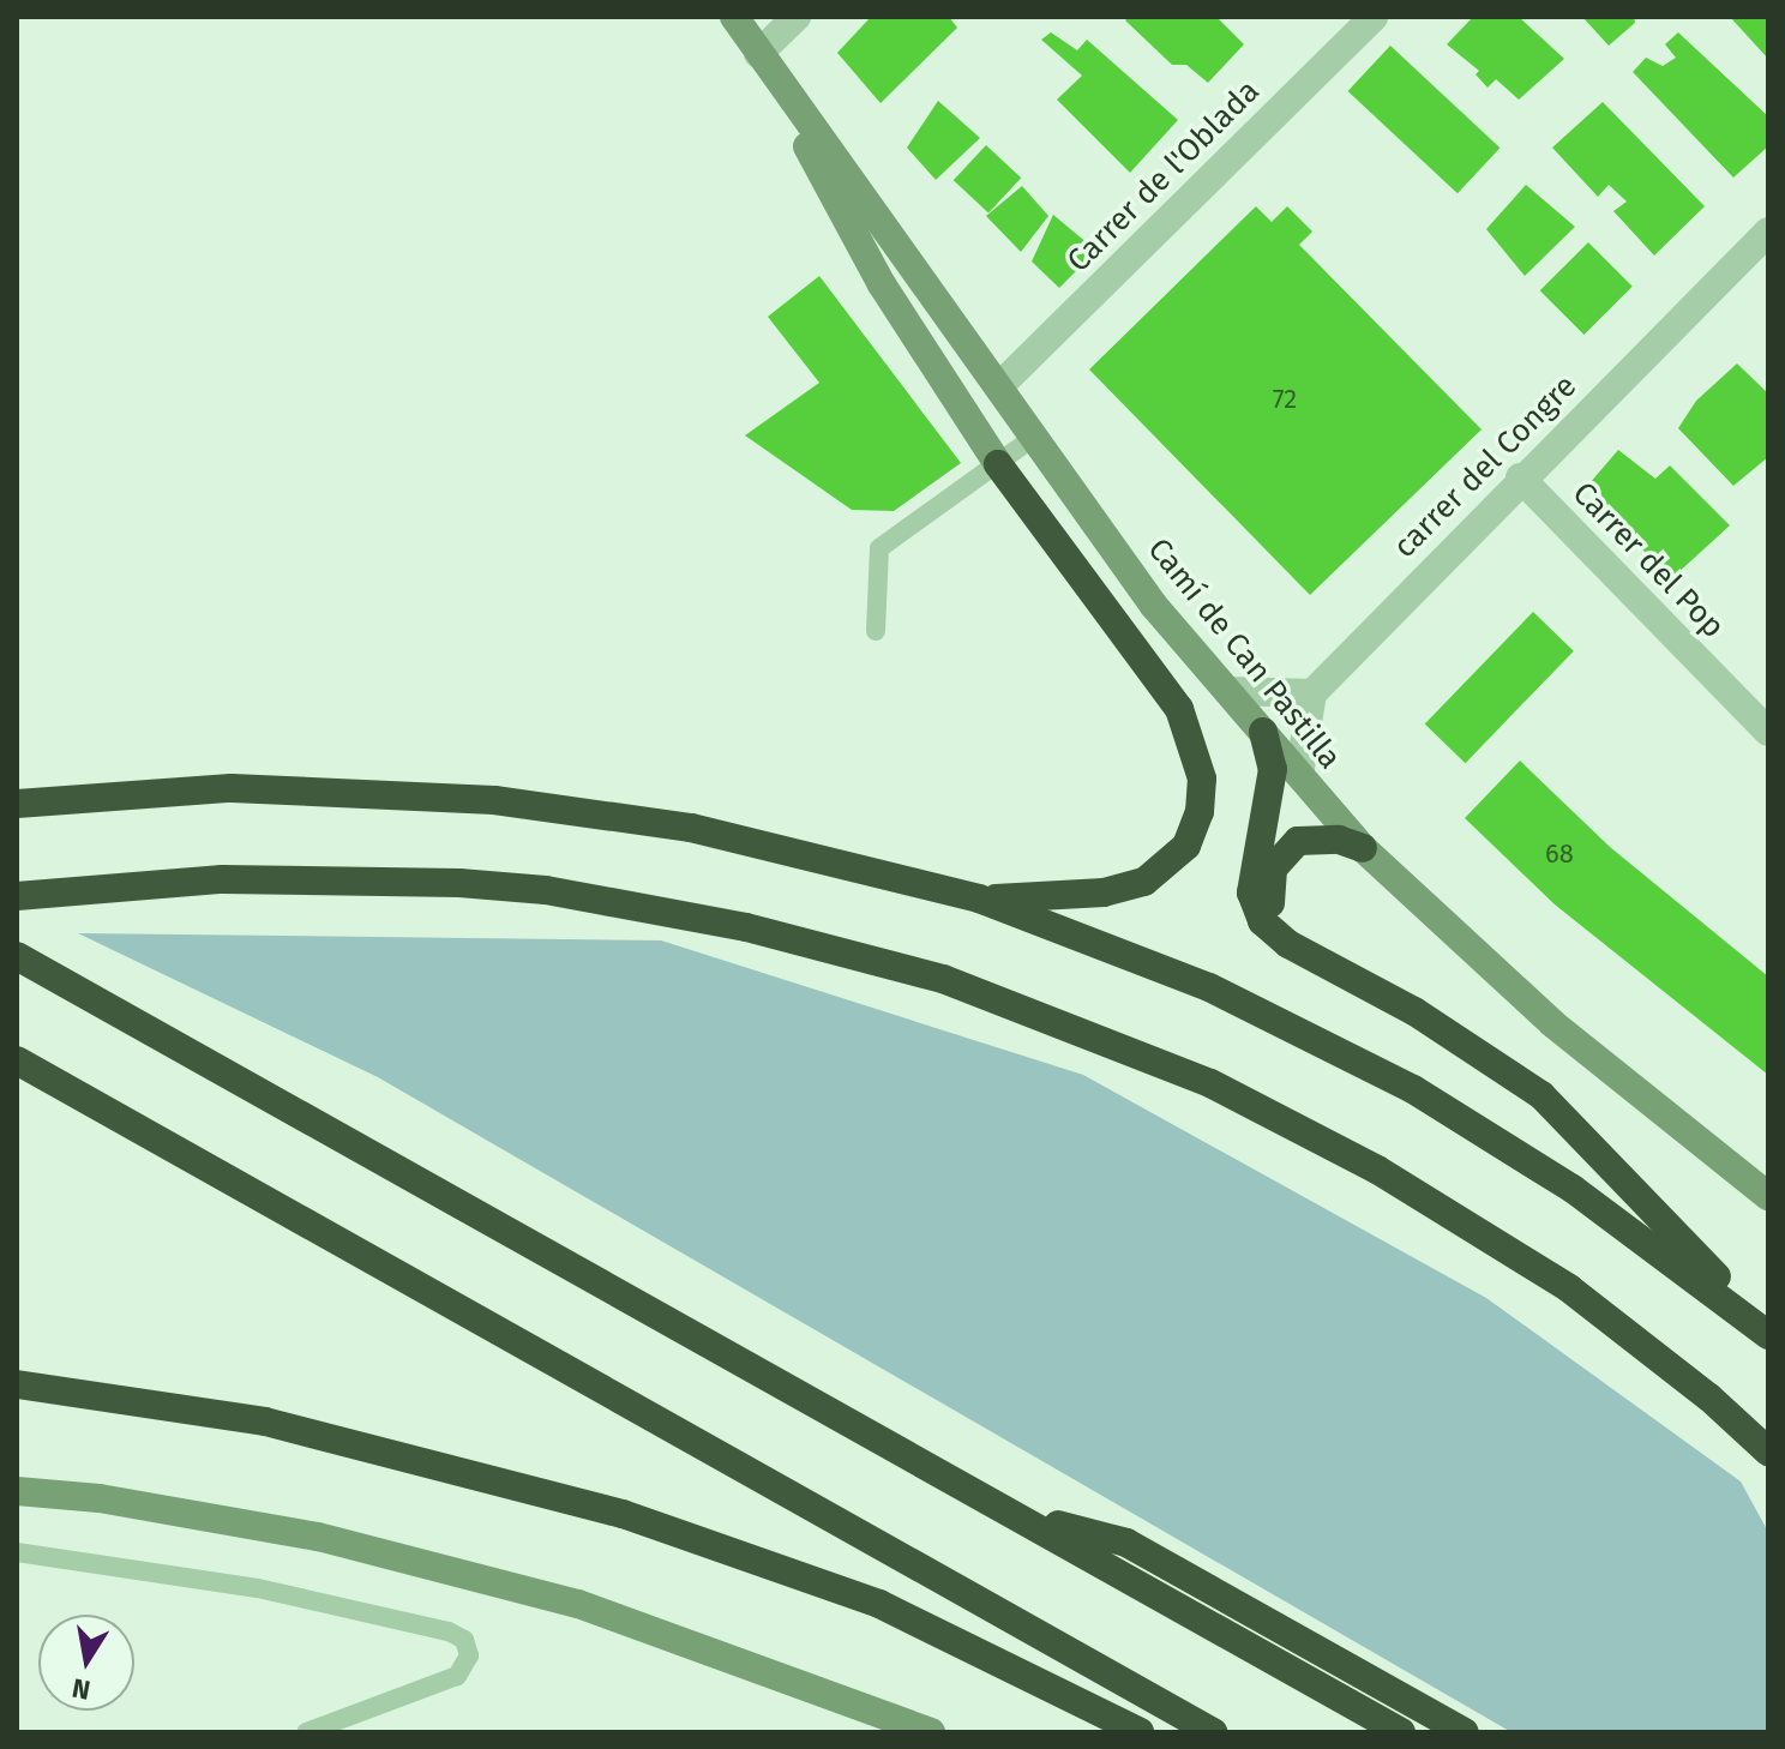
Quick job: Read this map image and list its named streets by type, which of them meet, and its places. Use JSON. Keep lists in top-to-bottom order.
{
  "streets": {
    "street": [
      "Carrer de l'Oblada",
      "carrer del Congre",
      "Carrer del Pop",
      "Camí de Can Pastilla"
    ]
  },
  "crossings": [
    ["Carrer de l'Oblada", "Camí de Can Pastilla"],
    ["carrer del Congre", "Carrer del Pop"]
  ],
  "house_numbers": ["72", "68"],
  "north": "bottom"
}
